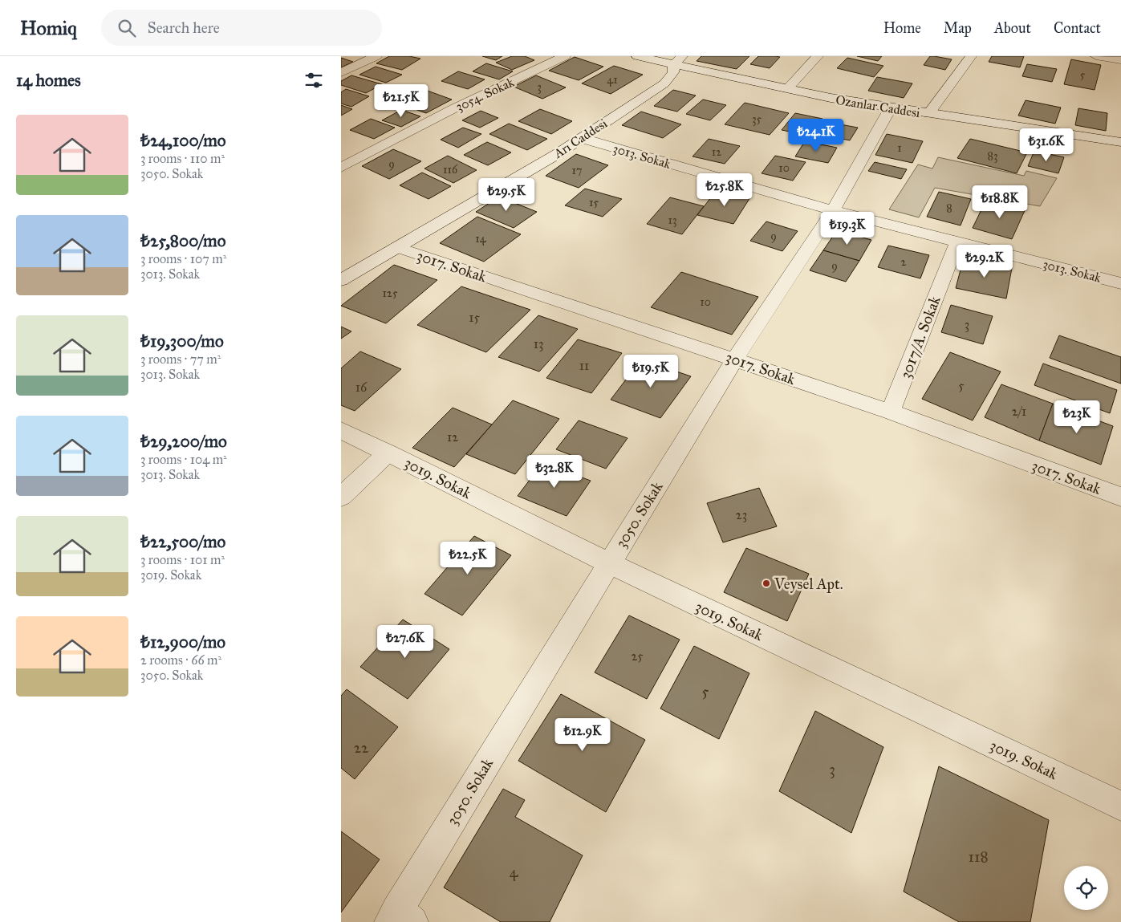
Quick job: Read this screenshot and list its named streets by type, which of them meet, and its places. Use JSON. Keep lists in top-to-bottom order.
{
  "streets": {
    "street": [
      "3054. Sokak",
      "Ozanlar Caddesi",
      "Arı Caddesi",
      "3013. Sokak",
      "3017. Sokak",
      "3017/A. Sokak",
      "3019. Sokak",
      "3050. Sokak"
    ]
  },
  "crossings": [
    ["Ozanlar Caddesi", "Arı Caddesi"],
    ["Ozanlar Caddesi", "3050. Sokak"],
    ["Arı Caddesi", "3013. Sokak"],
    ["Arı Caddesi", "3017. Sokak"],
    ["3013. Sokak", "3017/A. Sokak"],
    ["3013. Sokak", "3050. Sokak"],
    ["3017. Sokak", "3017/A. Sokak"],
    ["3017. Sokak", "3050. Sokak"],
    ["3019. Sokak", "3050. Sokak"]
  ],
  "places": ["Veysel Apt."],
  "house_numbers": [
    "5",
    "41",
    "3",
    "35",
    "1",
    "12",
    "83",
    "9",
    "10",
    "116",
    "17",
    "15",
    "8",
    "13",
    "9",
    "14",
    "2",
    "9",
    "125",
    "10",
    "15",
    "3",
    "13",
    "11",
    "5",
    "16",
    "2/1",
    "12",
    "23",
    "25",
    "5",
    "22",
    "3",
    "118",
    "4"
  ],
  "page": {
    "header": "Homiq",
    "search": "Search here",
    "nav": [
      "Home",
      "Map",
      "About",
      "Contact"
    ],
    "heading": "14 homes",
    "price": [
      "₺21.5K",
      "₺24.1K",
      "₺31.6K",
      "₺25.8K",
      "₺29.5K",
      "₺18.8K",
      "₺19.3K",
      "₺29.2K",
      "₺19.5K",
      "₺23K",
      "₺32.8K",
      "₺22.5K",
      "₺27.6K",
      "₺12.9K"
    ],
    "list": [
      {
        "name": "₺24,100/mo",
        "note": "3 rooms · 110 m² · 3050. Sokak"
      },
      {
        "name": "₺25,800/mo",
        "note": "3 rooms · 107 m² · 3013. Sokak"
      },
      {
        "name": "₺19,300/mo",
        "note": "3 rooms · 77 m² · 3013. Sokak"
      },
      {
        "name": "₺29,200/mo",
        "note": "3 rooms · 104 m² · 3013. Sokak"
      },
      {
        "name": "₺22,500/mo",
        "note": "3 rooms · 101 m² · 3019. Sokak"
      },
      {
        "name": "₺12,900/mo",
        "note": "2 rooms · 66 m² · 3050. Sokak"
      }
    ]
  }
}
